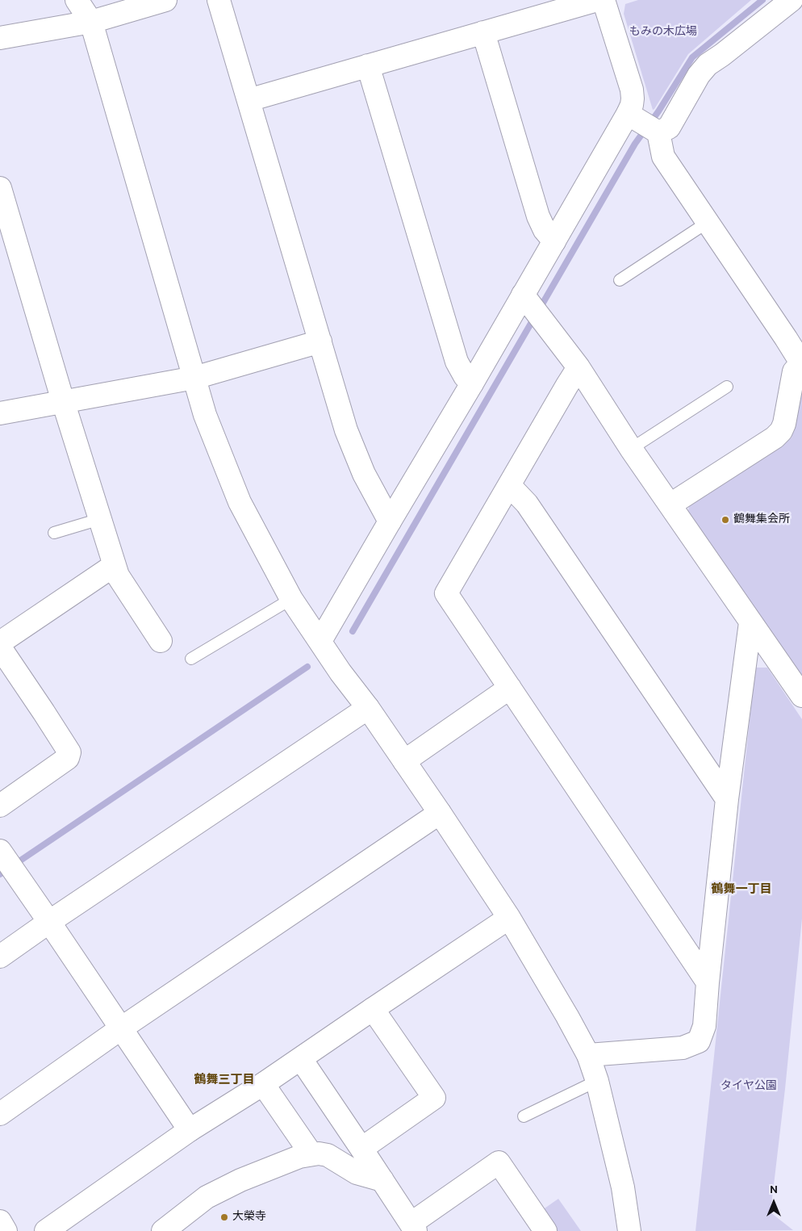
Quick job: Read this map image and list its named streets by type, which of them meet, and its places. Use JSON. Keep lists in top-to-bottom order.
{
  "districts": ["鶴舞一丁目", "鶴舞三丁目"],
  "parks": ["もみの木広場", "タイヤ公園"],
  "places": ["鶴舞集会所", "大榮寺"],
  "north": "top"
}
